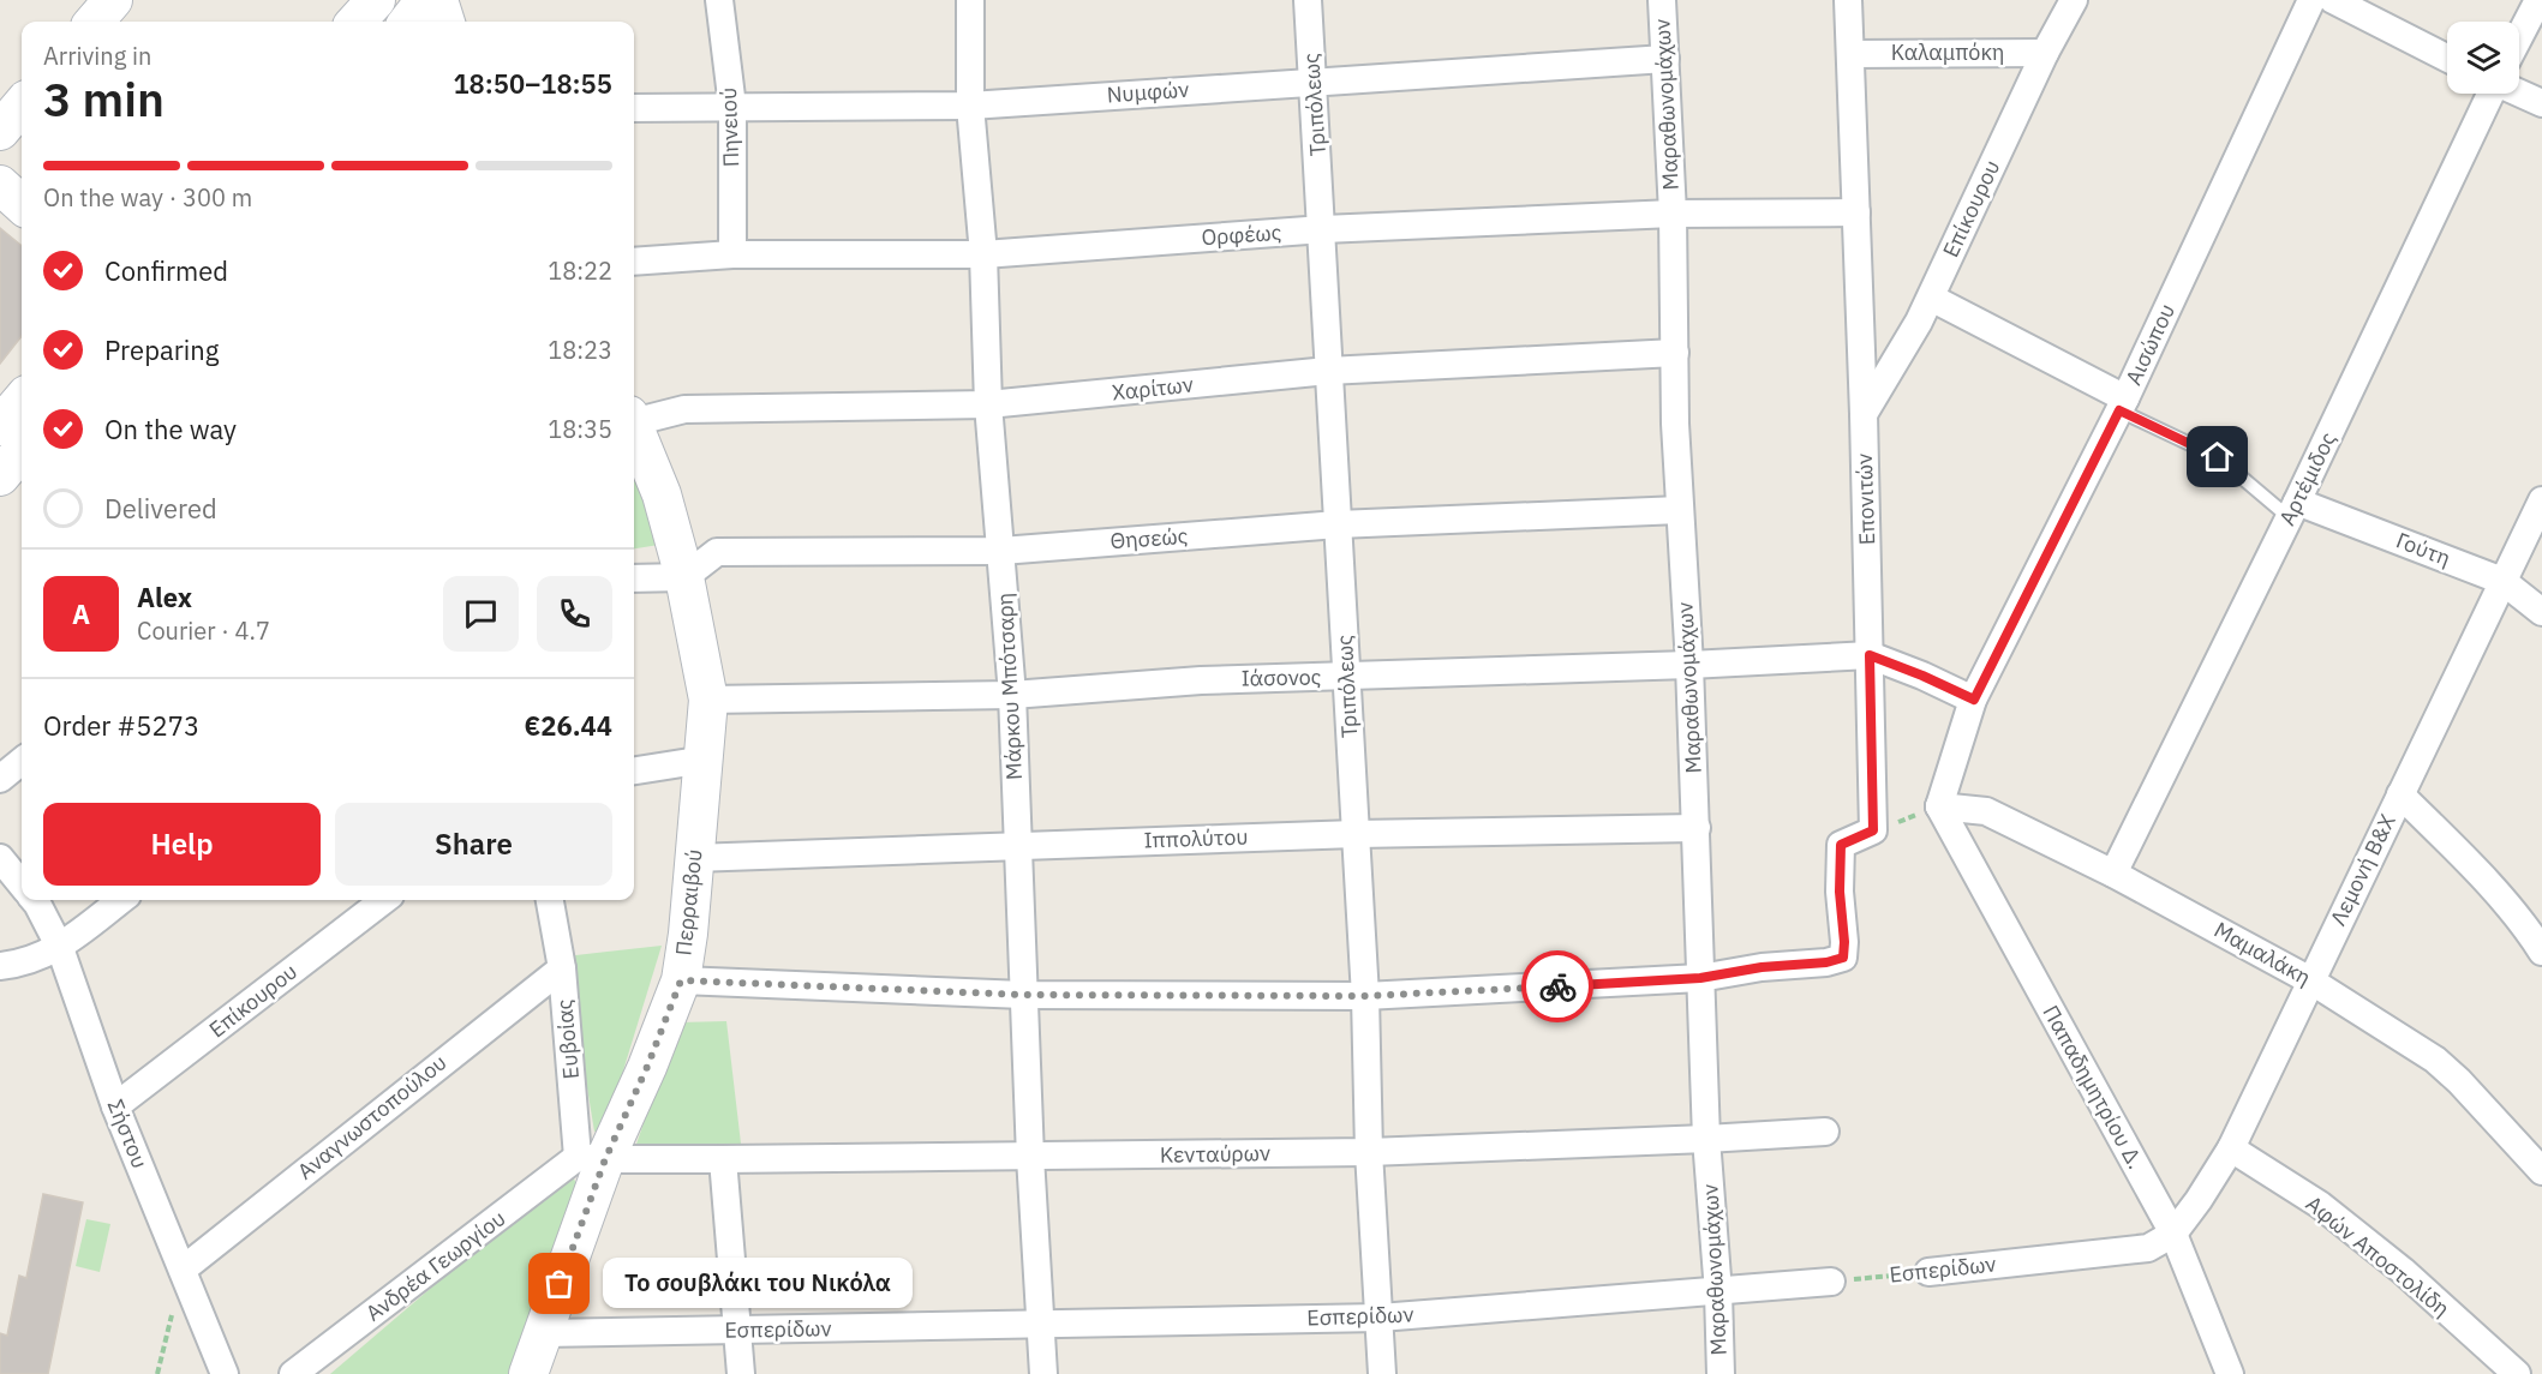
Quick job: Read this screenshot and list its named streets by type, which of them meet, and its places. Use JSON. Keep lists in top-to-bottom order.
{
  "streets": {
    "street": [
      "Καλαμπόκη",
      "Νυμφών",
      "Τριπόλεως",
      "Μαραθωνομάχων",
      "Πηνειού",
      "Επίκουρου",
      "Ορφέως",
      "Αισώπου",
      "Χαρίτων",
      "Αρτέμιδος",
      "Επονιτών",
      "Θησεώς",
      "Γούτη",
      "Ιάσονος",
      "Μάρκου Μπότσαρη",
      "Ιππολύτου",
      "Λεμονή Β&Χ",
      "Περραιβού",
      "Μαμαλάκη",
      "Ευβοίας",
      "Παπαδημητρίου Δ.",
      "Αναγνωστοπούλου",
      "Σήστου",
      "Κενταύρων",
      "Αφών Αποστολίδη",
      "Ανδρέα Γεωργίου",
      "Εσπερίδων"
    ]
  },
  "crossings": [
    ["Καλαμπόκη", "Επίκουρου"],
    ["Καλαμπόκη", "Επονιτών"],
    ["Νυμφών", "Τριπόλεως"],
    ["Νυμφών", "Μαραθωνομάχων"],
    ["Νυμφών", "Πηνειού"],
    ["Νυμφών", "Μάρκου Μπότσαρη"],
    ["Τριπόλεως", "Ορφέως"],
    ["Τριπόλεως", "Χαρίτων"],
    ["Τριπόλεως", "Θησεώς"],
    ["Τριπόλεως", "Ιάσονος"],
    ["Τριπόλεως", "Ιππολύτου"],
    ["Τριπόλεως", "Κενταύρων"],
    ["Τριπόλεως", "Εσπερίδων"],
    ["Μαραθωνομάχων", "Ορφέως"],
    ["Μαραθωνομάχων", "Χαρίτων"],
    ["Μαραθωνομάχων", "Θησεώς"],
    ["Μαραθωνομάχων", "Ιάσονος"],
    ["Μαραθωνομάχων", "Ιππολύτου"],
    ["Μαραθωνομάχων", "Κενταύρων"],
    ["Μαραθωνομάχων", "Εσπερίδων"],
    ["Πηνειού", "Ορφέως"],
    ["Επίκουρου", "Επονιτών"],
    ["Επίκουρου", "Γούτη"],
    ["Επίκουρου", "Σήστου"],
    ["Ορφέως", "Επονιτών"],
    ["Ορφέως", "Μάρκου Μπότσαρη"],
    ["Αισώπου", "Γούτη"],
    ["Αισώπου", "Ιάσονος"],
    ["Αισώπου", "Μαμαλάκη"],
    ["Αισώπου", "Παπαδημητρίου Δ."],
    ["Χαρίτων", "Μάρκου Μπότσαρη"],
    ["Αρτέμιδος", "Γούτη"],
    ["Αρτέμιδος", "Μαμαλάκη"],
    ["Επονιτών", "Ιάσονος"],
    ["Θησεώς", "Μάρκου Μπότσαρη"],
    ["Θησεώς", "Περραιβού"],
    ["Γούτη", "Λεμονή Β&Χ"],
    ["Ιάσονος", "Μάρκου Μπότσαρη"],
    ["Ιάσονος", "Περραιβού"],
    ["Μάρκου Μπότσαρη", "Ιππολύτου"],
    ["Μάρκου Μπότσαρη", "Κενταύρων"],
    ["Μάρκου Μπότσαρη", "Εσπερίδων"],
    ["Ιππολύτου", "Περραιβού"],
    ["Λεμονή Β&Χ", "Μαμαλάκη"],
    ["Λεμονή Β&Χ", "Παπαδημητρίου Δ."],
    ["Λεμονή Β&Χ", "Αφών Αποστολίδη"],
    ["Λεμονή Β&Χ", "Εσπερίδων"],
    ["Περραιβού", "Ευβοίας"],
    ["Περραιβού", "Κενταύρων"],
    ["Περραιβού", "Ανδρέα Γεωργίου"],
    ["Περραιβού", "Εσπερίδων"],
    ["Μαμαλάκη", "Παπαδημητρίου Δ."],
    ["Ευβοίας", "Αναγνωστοπούλου"],
    ["Ευβοίας", "Κενταύρων"],
    ["Ευβοίας", "Ανδρέα Γεωργίου"],
    ["Παπαδημητρίου Δ.", "Εσπερίδων"],
    ["Αναγνωστοπούλου", "Σήστου"],
    ["Κενταύρων", "Ανδρέα Γεωργίου"]
  ],
  "places": ["Το σουβλάκι του Νικόλα"],
  "page": {
    "heading": ["3 min", "Arriving in", "18:50–18:55"],
    "panel": [
      "Alex",
      "Courier · 4.7",
      "Order #5273",
      "€26.44"
    ],
    "bar": "On the way · 300 m",
    "list": [
      ["Confirmed", "18:22"],
      ["Preparing", "18:23"],
      ["On the way", "18:35"],
      "Delivered"
    ],
    "round": "A",
    "buttons": ["Help", "Share"],
    "bubble": "Το σουβλάκι του Νικόλα"
  }
}
